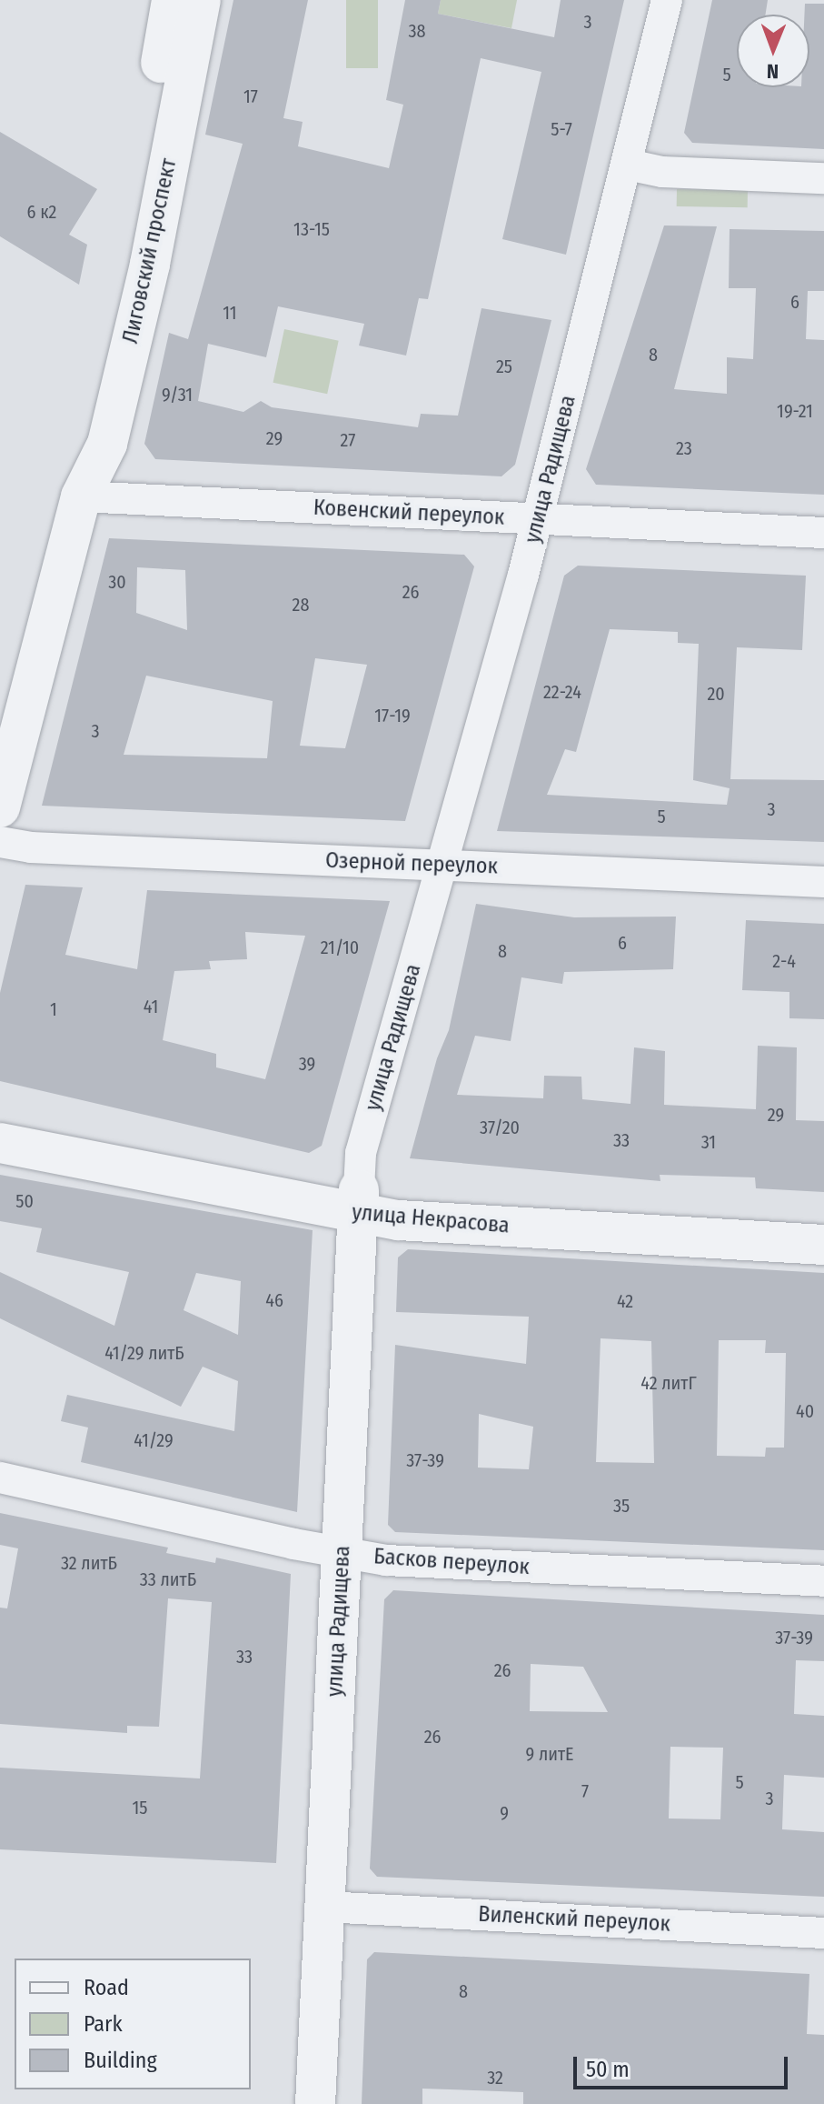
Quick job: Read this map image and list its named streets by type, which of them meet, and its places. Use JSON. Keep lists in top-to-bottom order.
{
  "streets": {
    "street": [
      "Лиговский проспект",
      "улица Радищева",
      "Ковенский переулок",
      "Озерной переулок",
      "улица Некрасова",
      "Басков переулок",
      "Виленский переулок"
    ]
  },
  "crossings": [
    ["Лиговский проспект", "Ковенский переулок"],
    ["улица Радищева", "Ковенский переулок"],
    ["улица Радищева", "Озерной переулок"],
    ["улица Радищева", "улица Некрасова"],
    ["улица Радищева", "Басков переулок"],
    ["улица Радищева", "Виленский переулок"]
  ],
  "house_numbers": [
    "3",
    "38",
    "5",
    "17",
    "5-7",
    "6 к2",
    "13-15",
    "6",
    "11",
    "8",
    "25",
    "9/31",
    "19-21",
    "29",
    "27",
    "23",
    "30",
    "26",
    "28",
    "22-24",
    "20",
    "17-19",
    "3",
    "3",
    "5",
    "6",
    "21/10",
    "8",
    "2-4",
    "41",
    "1",
    "39",
    "29",
    "37/20",
    "33",
    "31",
    "50",
    "46",
    "42",
    "41/29 литБ",
    "42 литГ",
    "40",
    "41/29",
    "37-39",
    "35",
    "32 литБ",
    "33 литБ",
    "37-39",
    "33",
    "26",
    "26",
    "9 литЕ",
    "5",
    "7",
    "3",
    "15",
    "9",
    "8",
    "32"
  ],
  "legend": ["Road", "Park", "Building"],
  "scale_bar": "50 m",
  "north": "bottom"
}
